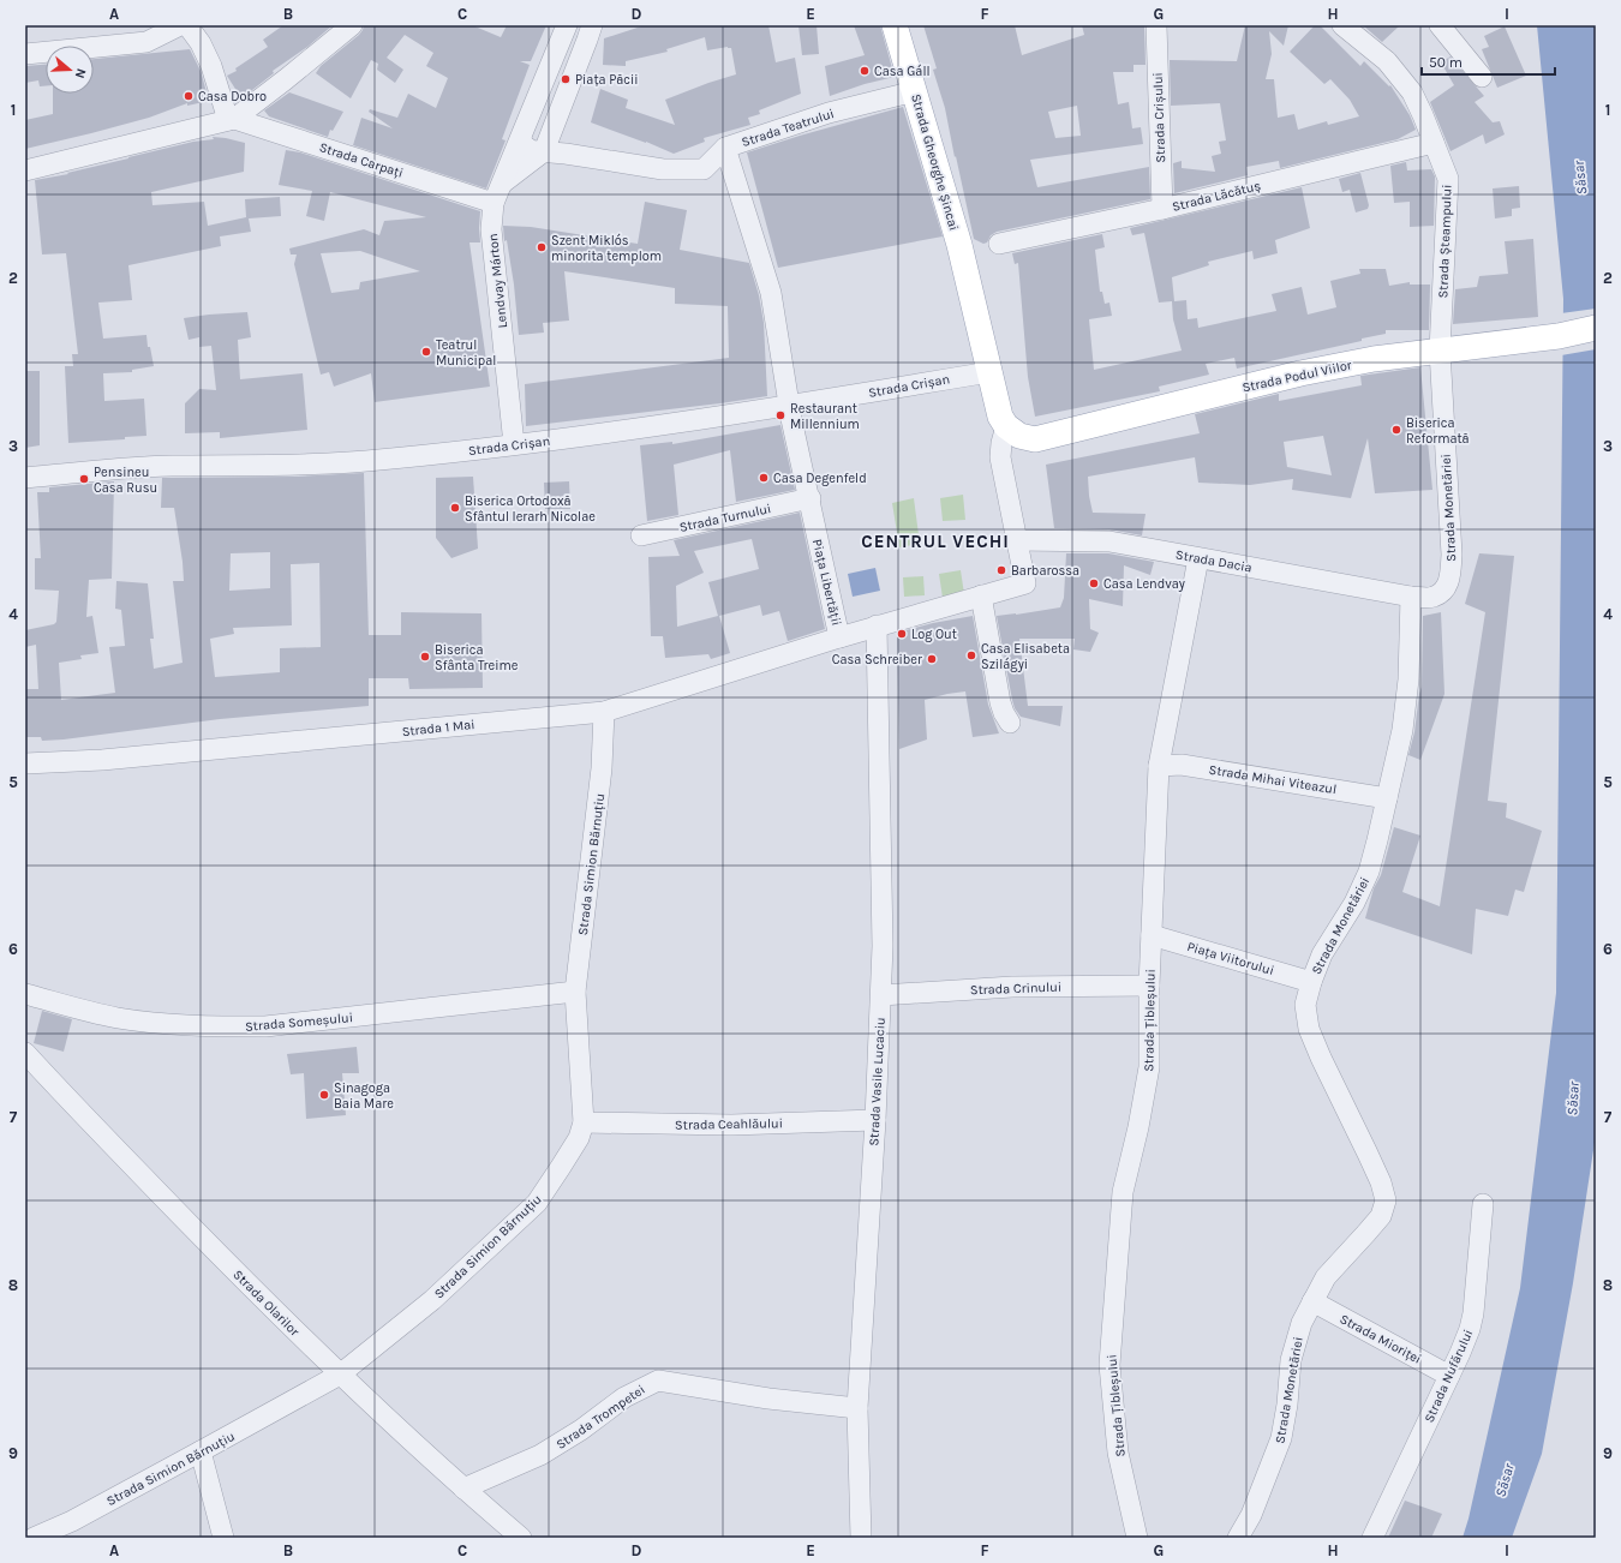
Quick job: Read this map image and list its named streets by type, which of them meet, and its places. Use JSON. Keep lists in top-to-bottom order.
{
  "streets": {
    "main road": ["Strada Gheorghe Șincai", "Strada Podul Viilor"],
    "street": [
      "Strada Crișului",
      "Strada Teatrului",
      "Strada Carpați",
      "Strada Lăcătuș",
      "Strada Șteampului",
      "Lendvay Márton",
      "Strada Crișan",
      "Strada Monetăriei",
      "Strada Turnului",
      "Strada Dacia",
      "Piața Libertății",
      "Strada 1 Mai",
      "Strada Mihai Viteazul",
      "Strada Simion Bărnuțiu",
      "Piața Viitorului",
      "Strada Crinului",
      "Strada Țibleșului",
      "Strada Someșului",
      "Strada Vasile Lucaciu",
      "Strada Ceahlăului",
      "Strada Olarilor",
      "Strada Mioriței",
      "Strada Nufărului",
      "Strada Trompetei"
    ]
  },
  "crossings": [
    ["Strada Crișului", "Strada Lăcătuș"],
    ["Strada Teatrului", "Strada Gheorghe Șincai"],
    ["Strada Teatrului", "Piața Libertății"],
    ["Strada Carpați", "Lendvay Márton"],
    ["Strada Gheorghe Șincai", "Strada Podul Viilor"],
    ["Strada Gheorghe Șincai", "Strada Crișan"],
    ["Strada Gheorghe Șincai", "Piața Libertății"],
    ["Strada Lăcătuș", "Strada Șteampului"],
    ["Strada Șteampului", "Strada Podul Viilor"],
    ["Strada Șteampului", "Strada Monetăriei"],
    ["Lendvay Márton", "Strada Crișan"],
    ["Strada Podul Viilor", "Strada Monetăriei"],
    ["Strada Podul Viilor", "Piața Libertății"],
    ["Strada Crișan", "Piața Libertății"],
    ["Strada Monetăriei", "Strada Dacia"],
    ["Strada Monetăriei", "Strada Mihai Viteazul"],
    ["Strada Monetăriei", "Piața Viitorului"],
    ["Strada Monetăriei", "Strada Mioriței"],
    ["Strada Turnului", "Piața Libertății"],
    ["Strada Dacia", "Piața Libertății"],
    ["Strada Dacia", "Strada Țibleșului"],
    ["Piața Libertății", "Strada 1 Mai"],
    ["Piața Libertății", "Strada Vasile Lucaciu"],
    ["Strada 1 Mai", "Strada Simion Bărnuțiu"],
    ["Strada Mihai Viteazul", "Strada Țibleșului"],
    ["Strada Simion Bărnuțiu", "Strada Someșului"],
    ["Strada Simion Bărnuțiu", "Strada Ceahlăului"],
    ["Strada Simion Bărnuțiu", "Strada Olarilor"],
    ["Piața Viitorului", "Strada Țibleșului"],
    ["Strada Crinului", "Strada Țibleșului"],
    ["Strada Crinului", "Strada Vasile Lucaciu"],
    ["Strada Vasile Lucaciu", "Strada Ceahlăului"],
    ["Strada Vasile Lucaciu", "Strada Trompetei"],
    ["Strada Olarilor", "Strada Trompetei"],
    ["Strada Mioriței", "Strada Nufărului"]
  ],
  "districts": ["CENTRUL VECHI"],
  "water": ["Săsar"],
  "places": [
    "Casa Gáll",
    "Piața Păcii",
    "Casa Dobro",
    "Szent Miklós minorita templom",
    "Teatrul Municipal",
    "Restaurant Millennium",
    "Biserica Reformată",
    "Casa Degenfeld",
    "Pensineu Casa Rusu",
    "Biserica Ortodoxă Sfântul Ierarh Nicolae",
    "Barbarossa",
    "Casa Lendvay",
    "Log Out",
    "Casa Elisabeta Szilágyi",
    "Biserica Sfânta Treime",
    "Casa Schreiber",
    "Sinagoga Baia Mare"
  ],
  "scale_bar": "50 m",
  "north": "right",
  "grid": {
    "columns": [
      "A",
      "B",
      "C",
      "D",
      "E",
      "F",
      "G",
      "H",
      "I"
    ],
    "rows": [
      "1",
      "2",
      "3",
      "4",
      "5",
      "6",
      "7",
      "8",
      "9"
    ]
  }
}
